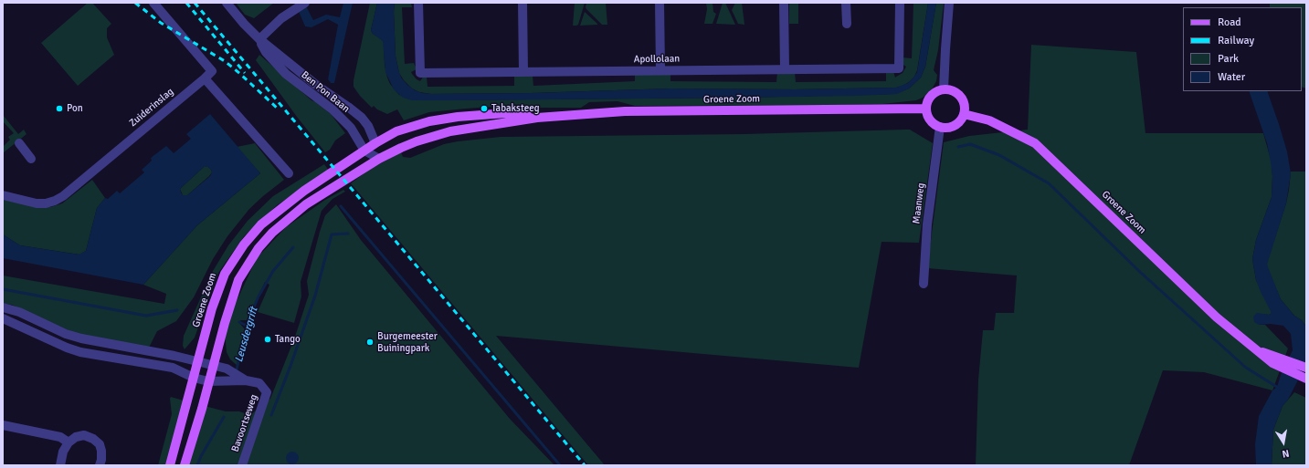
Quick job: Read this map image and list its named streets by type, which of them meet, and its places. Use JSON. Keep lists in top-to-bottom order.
{
  "streets": {
    "main road": ["Groene Zoom"],
    "street": [
      "Apollolaan",
      "Ben Pon Baan",
      "Zuiderinslag",
      "Maanweg",
      "Bavoortseweg"
    ]
  },
  "crossings": [
    ["Ben Pon Baan", "Groene Zoom"],
    ["Groene Zoom", "Maanweg"],
    ["Groene Zoom", "Bavoortseweg"]
  ],
  "water": ["Leusdergrift"],
  "places": [
    "Pon",
    "Tabaksteeg",
    "Tango",
    "Burgemeester Buiningpark"
  ],
  "legend": [
    "Road",
    "Railway",
    "Park",
    "Water"
  ],
  "north": "bottom"
}
